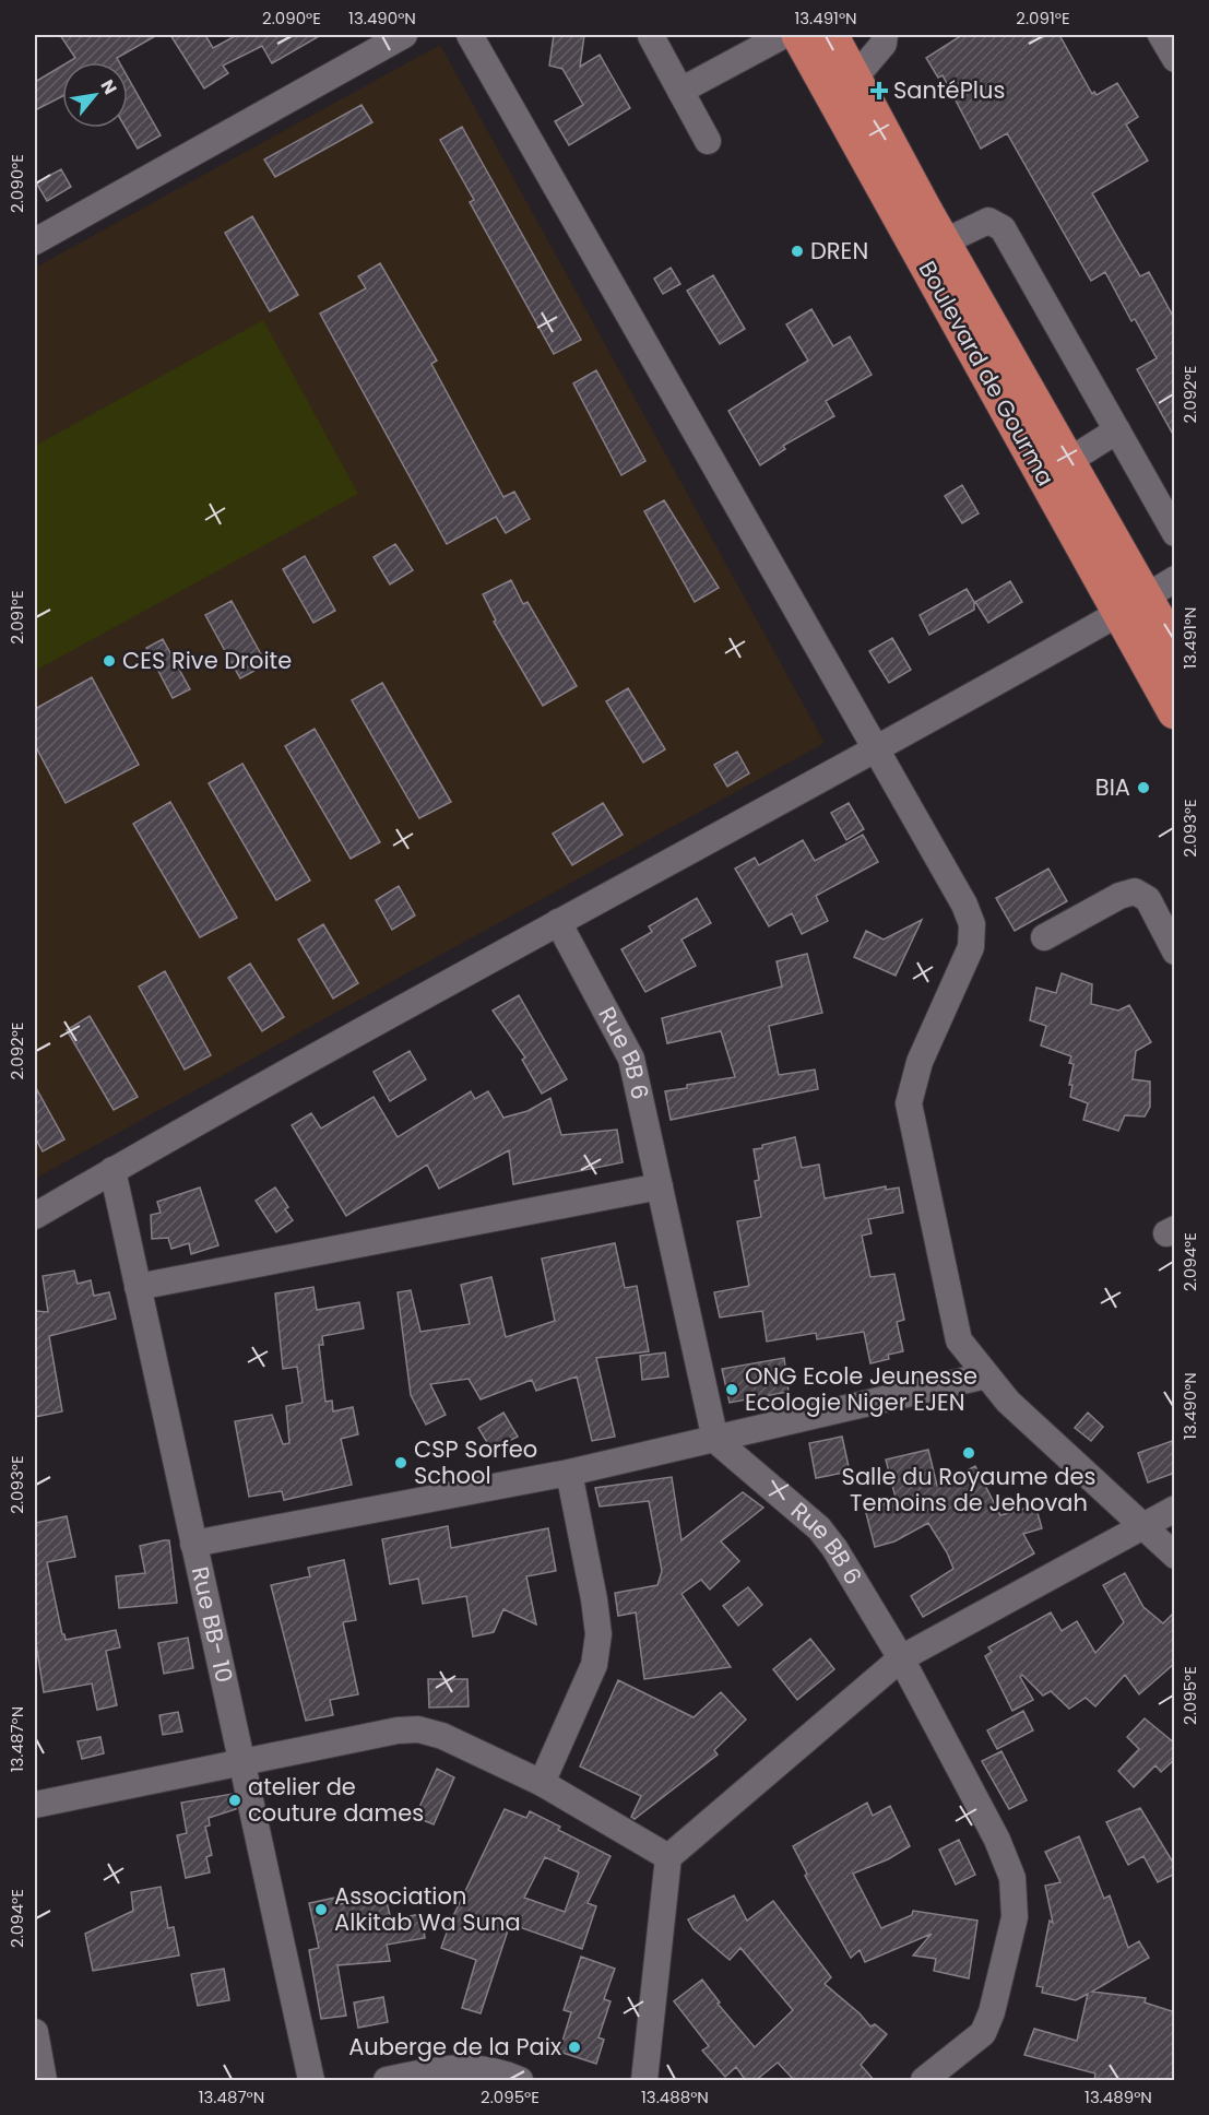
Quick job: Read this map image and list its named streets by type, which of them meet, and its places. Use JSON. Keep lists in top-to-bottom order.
{
  "streets": {
    "highway": ["Boulevard de Gourma"],
    "street": ["Rue BB 6", "Rue BB- 10"]
  },
  "places": {
    "health": ["SantéPlus"],
    "other": [
      "DREN",
      "CES Rive Droite",
      "BIA",
      "ONG Ecole Jeunesse Ecologie Niger EJEN",
      "Salle du Royaume des Temoins de Jehovah",
      "CSP Sorfeo School",
      "atelier de couture dames",
      "Association Alkitab Wa Suna",
      "Auberge de la Paix"
    ]
  },
  "north": "top right",
  "coordinates": [
    "2.090°E",
    "13.490°N",
    "13.491°N",
    "2.091°E",
    "2.092°E",
    "2.093°E",
    "2.094°E",
    "2.095°E",
    "13.487°N",
    "13.488°N",
    "13.489°N"
  ]
}
